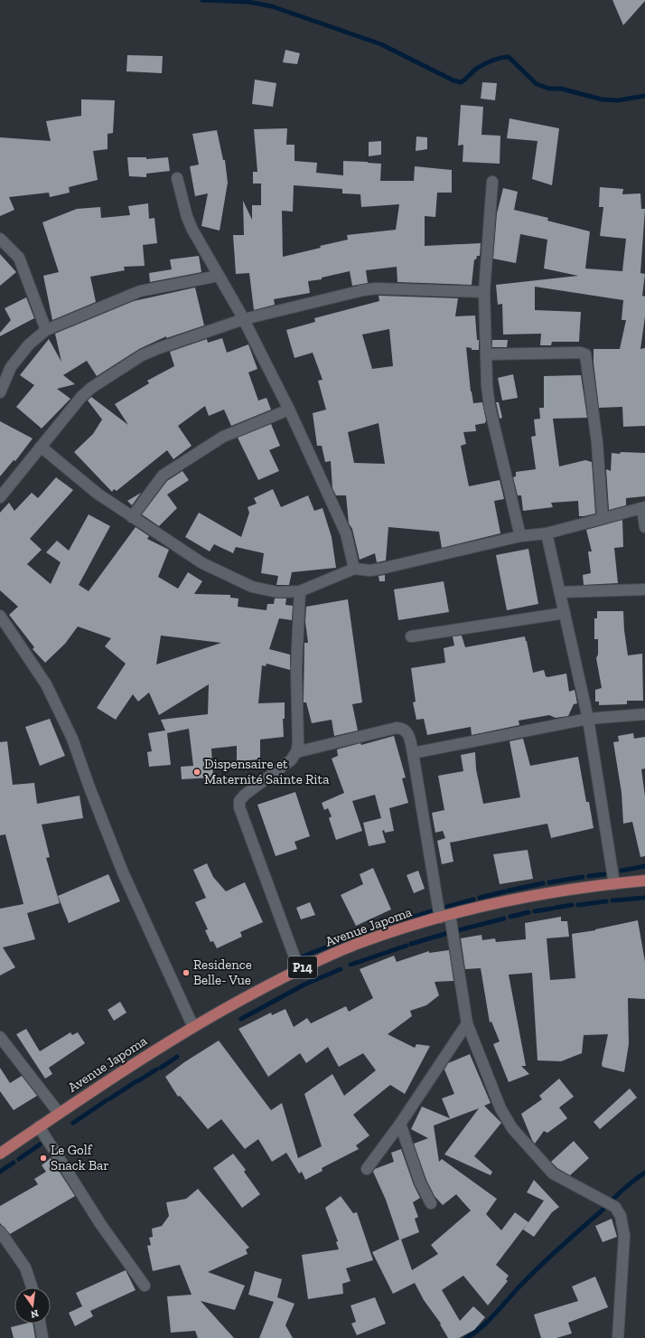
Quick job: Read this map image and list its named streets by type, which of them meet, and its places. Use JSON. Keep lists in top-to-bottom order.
{
  "streets": {
    "main road": ["Avenue Japoma", "P14"]
  },
  "places": ["Dispensaire et Maternité Sainte Rita", "Residence Belle- Vue", "Le Golf Snack Bar"],
  "north": "bottom"
}
